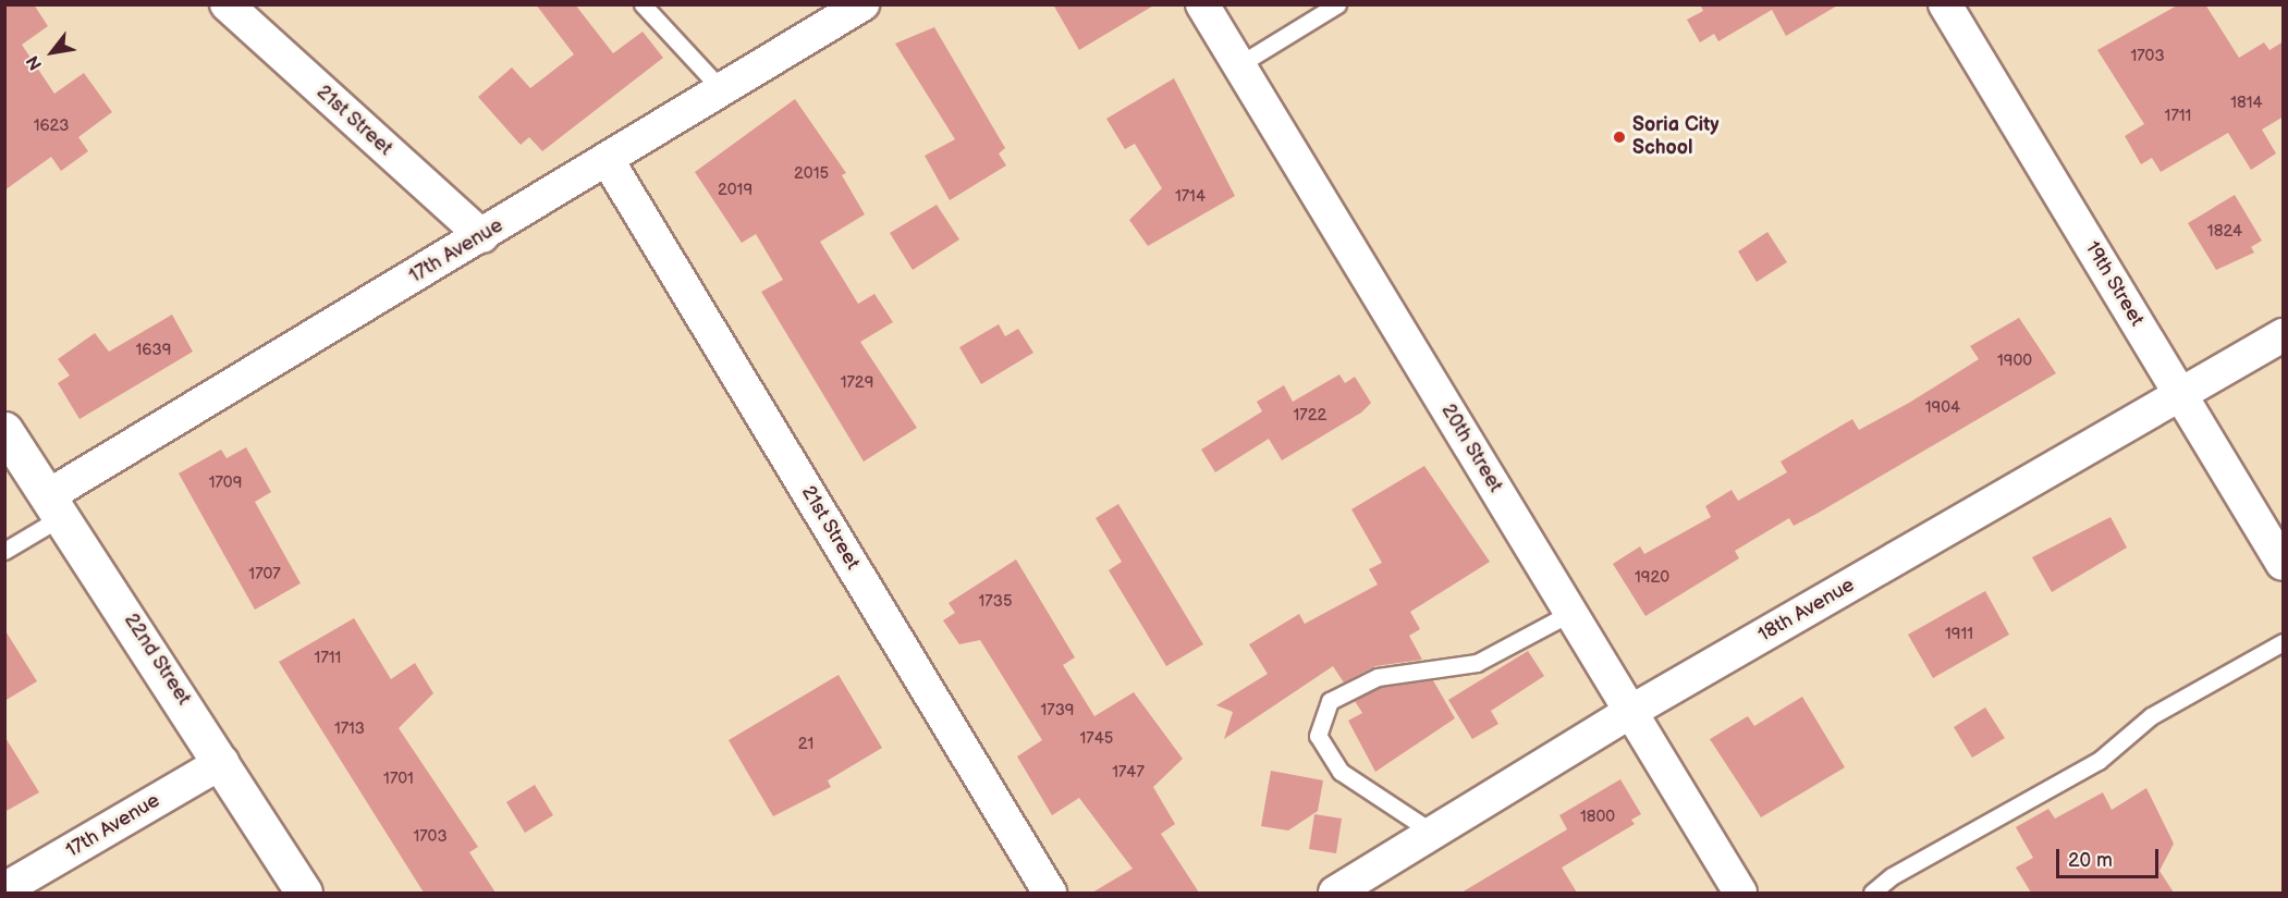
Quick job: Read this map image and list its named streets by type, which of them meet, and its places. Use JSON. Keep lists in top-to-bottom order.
{
  "streets": {
    "street": [
      "21st Street",
      "17th Avenue",
      "19th Street",
      "20th Street",
      "18th Avenue",
      "22nd Street"
    ]
  },
  "crossings": [
    ["21st Street", "17th Avenue"],
    ["17th Avenue", "22nd Street"],
    ["19th Street", "18th Avenue"],
    ["20th Street", "18th Avenue"]
  ],
  "places": ["Soria City School"],
  "house_numbers": [
    "1703",
    "1814",
    "1711",
    "1623",
    "2015",
    "2019",
    "1714",
    "1824",
    "1639",
    "1900",
    "1729",
    "1904",
    "1722",
    "1709",
    "1707",
    "1920",
    "1735",
    "1911",
    "1711",
    "1739",
    "1713",
    "1745",
    "21",
    "1747",
    "1701",
    "1800",
    "1703"
  ],
  "scale_bar": "20 m",
  "north": "bottom left"
}
